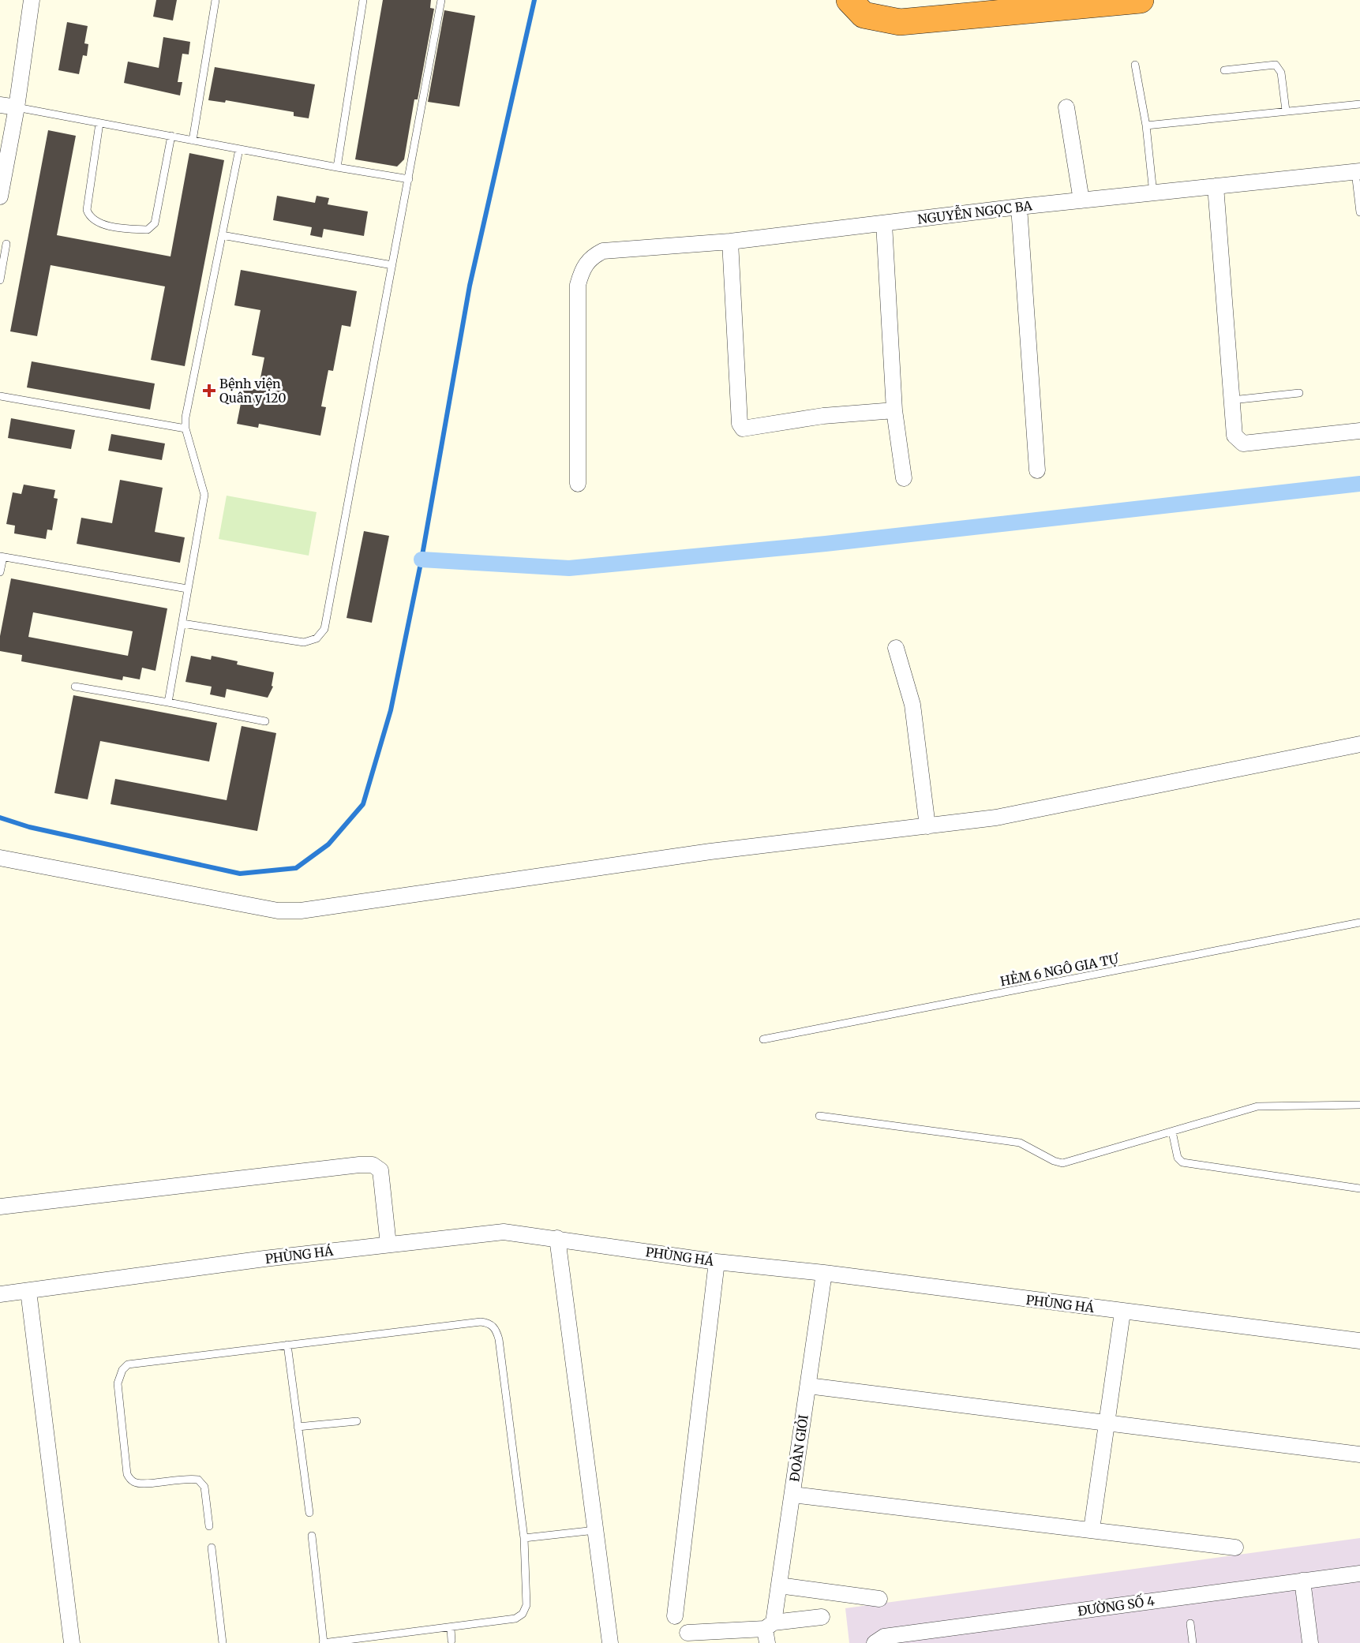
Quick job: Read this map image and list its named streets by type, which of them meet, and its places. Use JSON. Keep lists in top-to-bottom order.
{
  "streets": {
    "street": [
      "NGUYỄN NGỌC BA",
      "PHÙNG HÁ",
      "ĐOÀN GIỎI",
      "ĐƯỜNG SỐ 4"
    ],
    "lane": ["HẺM 6 NGÔ GIA TỰ"]
  },
  "crossings": [
    ["PHÙNG HÁ", "ĐOÀN GIỎI"]
  ],
  "places": {
    "health": ["Bệnh viện Quân y 120"]
  }
}
